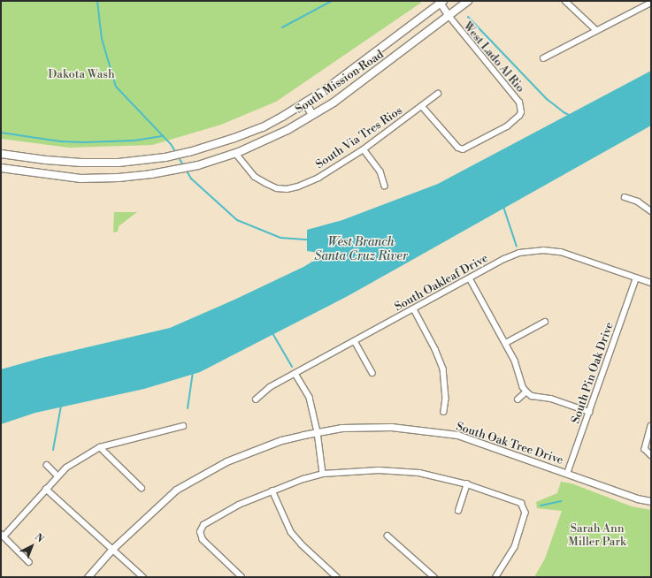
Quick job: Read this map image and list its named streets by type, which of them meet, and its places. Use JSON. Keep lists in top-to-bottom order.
{
  "streets": {
    "main road": ["South Mission Road"],
    "street": [
      "West Lado Al Rio",
      "South Via Tres Rios",
      "South Oakleaf Drive",
      "South Pin Oak Drive",
      "South Oak Tree Drive"
    ]
  },
  "crossings": [
    ["West Lado Al Rio", "South Mission Road"],
    ["West Lado Al Rio", "South Via Tres Rios"],
    ["South Mission Road", "South Via Tres Rios"],
    ["South Oakleaf Drive", "South Pin Oak Drive"],
    ["South Pin Oak Drive", "South Oak Tree Drive"]
  ],
  "water": ["West Branch Santa Cruz River"],
  "parks": ["Dakota Wash", "Sarah Ann Miller Park"],
  "north": "top right"
}
